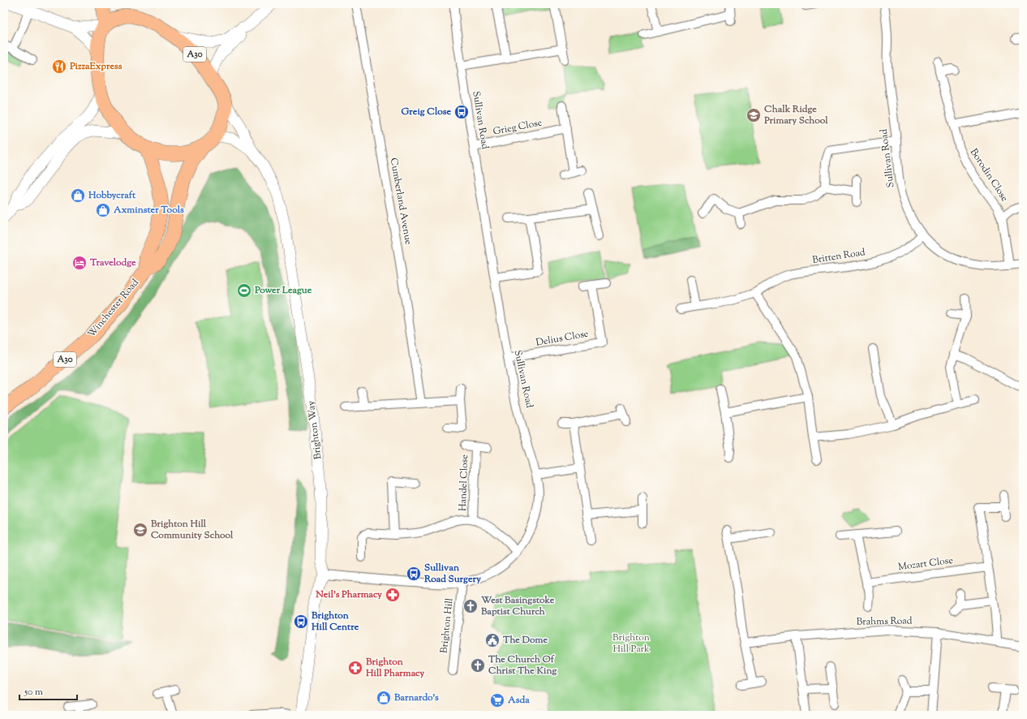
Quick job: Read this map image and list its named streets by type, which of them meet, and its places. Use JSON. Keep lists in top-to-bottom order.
{
  "streets": {
    "main road": ["A30", "Winchester Road"],
    "street": [
      "Sullivan Road",
      "Grieg Close",
      "Borodin Close",
      "Cumberland Avenue",
      "Britten Road",
      "Delius Close",
      "Brighton Way",
      "Handel Close",
      "Mozart Close",
      "Brahms Road",
      "Brighton Hill"
    ]
  },
  "crossings": [
    ["A30", "Winchester Road"],
    ["A30", "Brighton Way"],
    ["Sullivan Road", "Grieg Close"],
    ["Sullivan Road", "Borodin Close"],
    ["Sullivan Road", "Britten Road"],
    ["Sullivan Road", "Delius Close"],
    ["Sullivan Road", "Brighton Way"],
    ["Sullivan Road", "Handel Close"],
    ["Sullivan Road", "Brighton Hill"]
  ],
  "parks": ["Brighton Hill Park"],
  "places": {
    "restaurant": ["PizzaExpress"],
    "bus stop": ["Greig Close", "Sullivan Road Surgery", "Brighton Hill Centre"],
    "school or university": ["Chalk Ridge Primary School", "Brighton Hill Community School"],
    "shop": ["Hobbycraft", "Axminster Tools", "Barnardo's"],
    "hotel": ["Travelodge"],
    "sports": ["Power League"],
    "pharmacy": ["Neil's Pharmacy", "Brighton Hill Pharmacy"],
    "church": ["West Basingstoke Baptist Church", "The Church Of Christ The King"],
    "public building": ["The Dome"],
    "supermarket": ["Asda"]
  },
  "scale_bar": "50 m"
}
